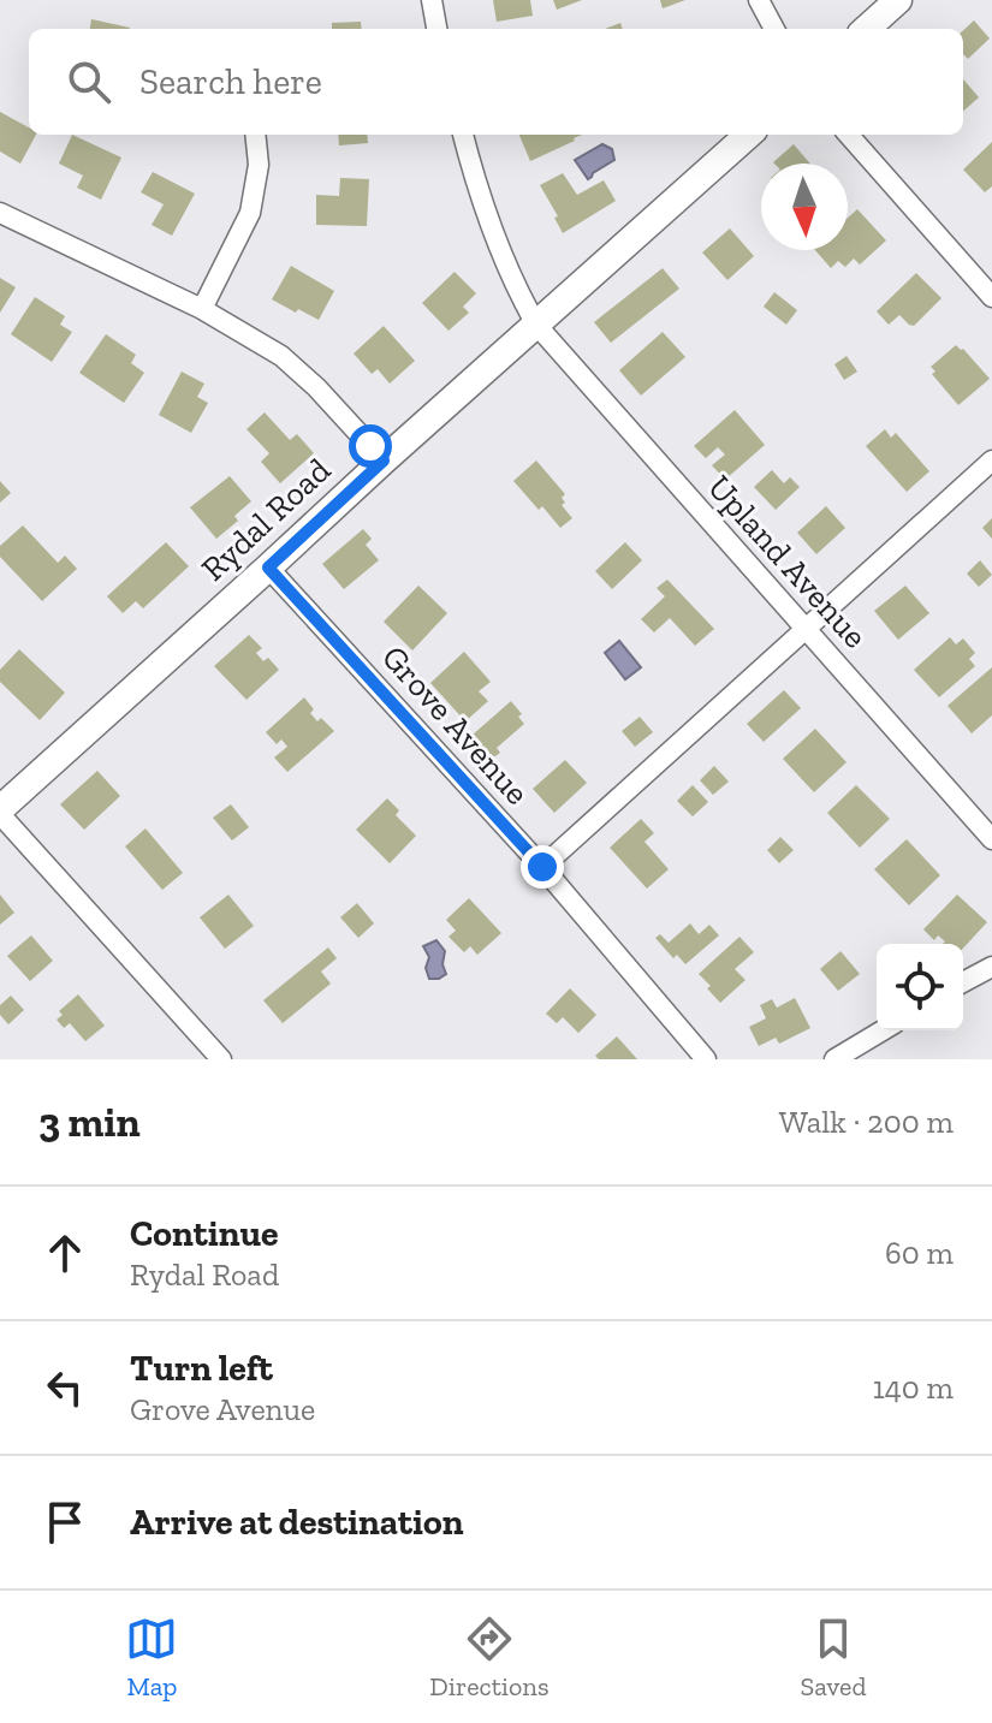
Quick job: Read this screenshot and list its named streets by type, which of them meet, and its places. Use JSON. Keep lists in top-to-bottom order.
{
  "streets": {
    "street": ["Rydal Road", "Upland Avenue", "Grove Avenue"]
  },
  "crossings": [
    ["Rydal Road", "Upland Avenue"],
    ["Rydal Road", "Grove Avenue"]
  ],
  "north": "bottom",
  "page": {
    "search": "Search here",
    "heading": ["3 min", "Walk · 200 m"],
    "list": [
      ["Continue", "Rydal Road", "60 m"],
      ["Turn left", "Grove Avenue", "140 m"],
      "Arrive at destination"
    ],
    "nav": ["Map", "Directions", "Saved"]
  }
}
